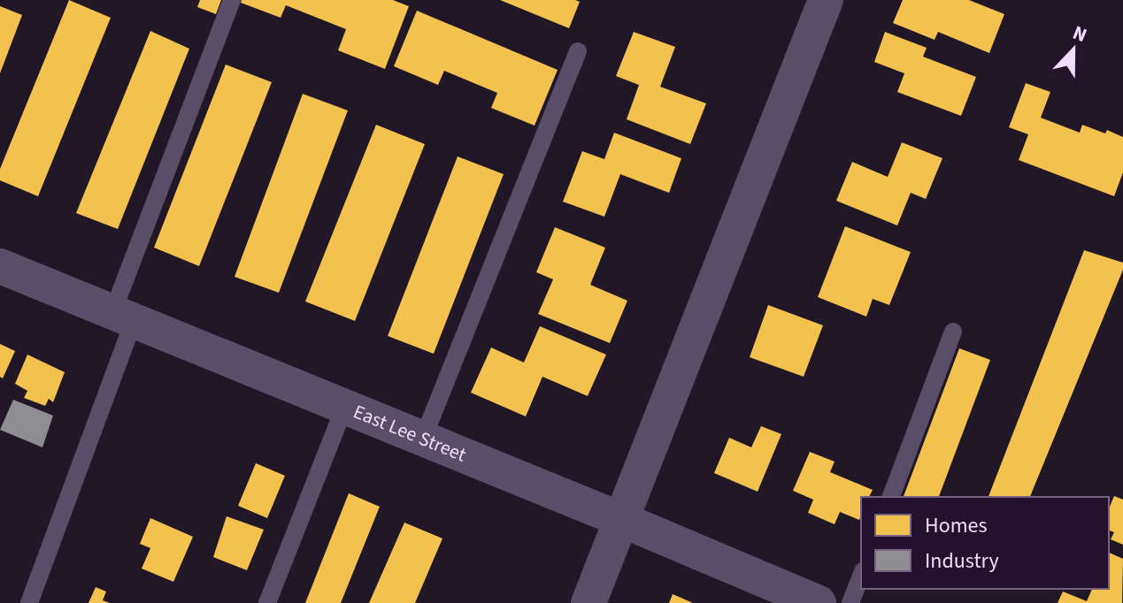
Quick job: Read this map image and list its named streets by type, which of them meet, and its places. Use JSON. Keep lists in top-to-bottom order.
{
  "streets": {
    "street": ["East Lee Street"]
  },
  "legend": ["Homes", "Industry"],
  "north": "top"
}
